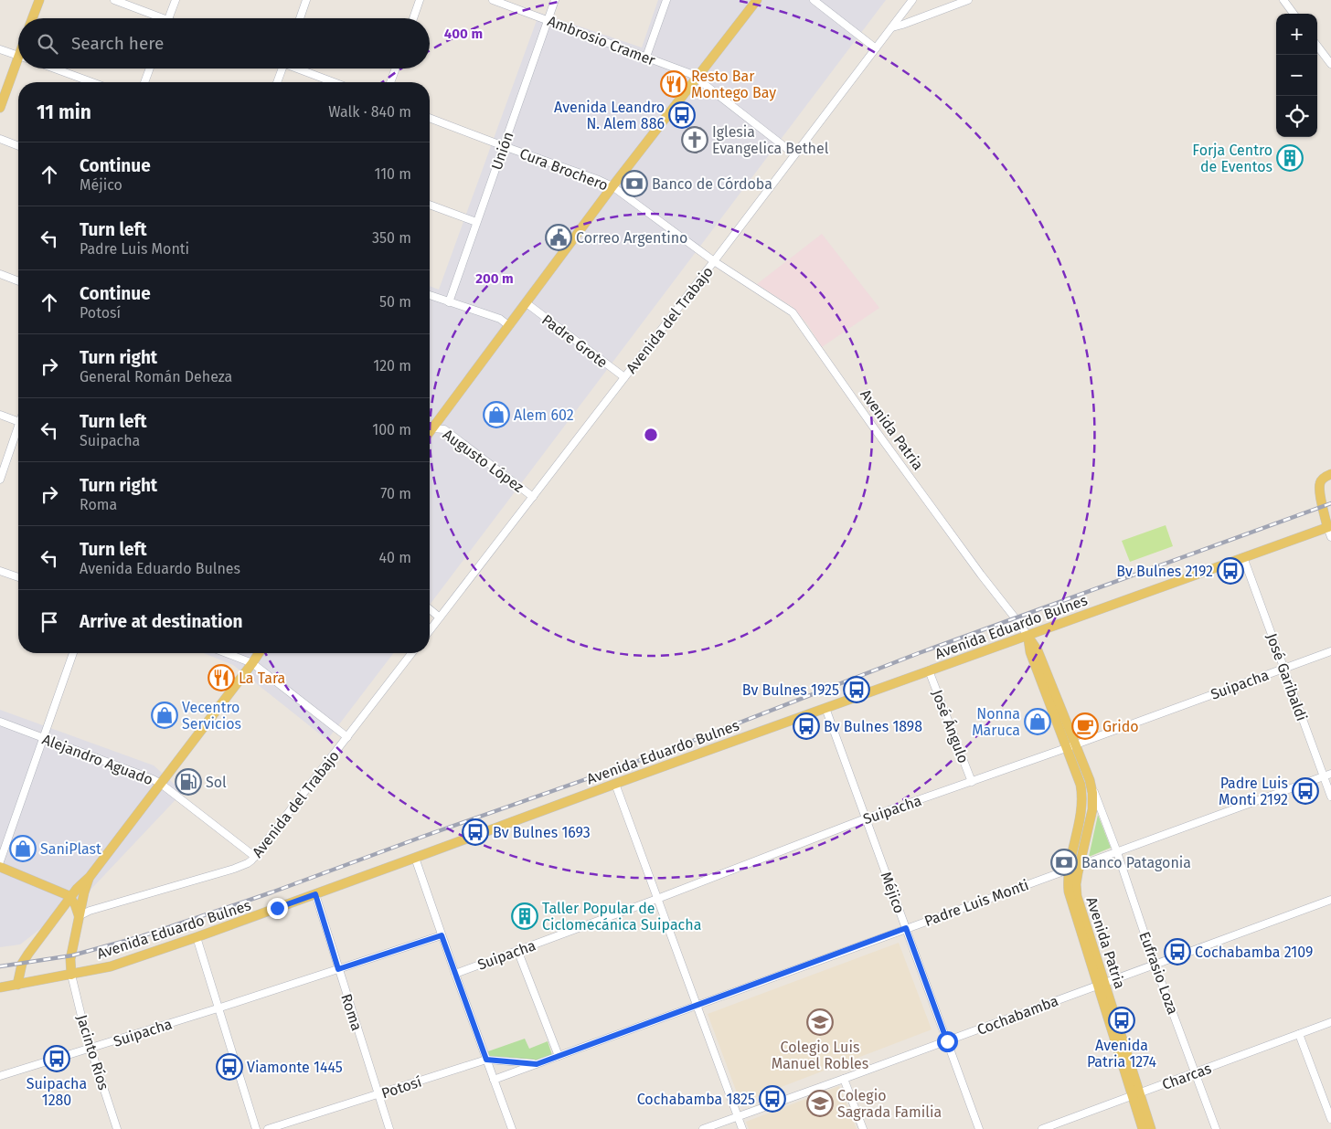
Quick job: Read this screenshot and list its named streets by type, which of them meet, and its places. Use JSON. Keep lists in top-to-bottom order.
{
  "streets": {
    "main road": ["Avenida Patria", "Avenida Eduardo Bulnes"],
    "street": [
      "Ambrosio Cramer",
      "Unión",
      "Cura Brochero",
      "Avenida del Trabajo",
      "Padre Grote",
      "Augusto López",
      "José Garibaldi",
      "Suipacha",
      "José Ángulo",
      "Alejandro Aguado",
      "Méjico",
      "Padre Luis Monti",
      "Eufrasio Loza",
      "Roma",
      "Cochabamba",
      "Jacinto Ríos",
      "Charcas",
      "Potosí"
    ]
  },
  "crossings": [
    ["Ambrosio Cramer", "Unión"],
    ["Ambrosio Cramer", "Avenida del Trabajo"],
    ["Unión", "Cura Brochero"],
    ["Cura Brochero", "Avenida del Trabajo"],
    ["Cura Brochero", "Avenida Patria"],
    ["Avenida del Trabajo", "Padre Grote"],
    ["Avenida del Trabajo", "Avenida Patria"],
    ["Avenida del Trabajo", "Augusto López"],
    ["Avenida del Trabajo", "Alejandro Aguado"],
    ["Avenida Patria", "Avenida Eduardo Bulnes"],
    ["Avenida Patria", "Suipacha"],
    ["Avenida Patria", "Padre Luis Monti"],
    ["Avenida Patria", "Eufrasio Loza"],
    ["Avenida Patria", "Cochabamba"],
    ["Avenida Patria", "Charcas"],
    ["Avenida Eduardo Bulnes", "José Garibaldi"],
    ["Avenida Eduardo Bulnes", "José Ángulo"],
    ["Avenida Eduardo Bulnes", "Méjico"],
    ["Avenida Eduardo Bulnes", "Roma"],
    ["Avenida Eduardo Bulnes", "Jacinto Ríos"],
    ["José Garibaldi", "Suipacha"],
    ["José Garibaldi", "Padre Luis Monti"],
    ["Suipacha", "José Ángulo"],
    ["Suipacha", "Méjico"],
    ["Suipacha", "Roma"],
    ["Suipacha", "Jacinto Ríos"],
    ["Méjico", "Padre Luis Monti"],
    ["Méjico", "Cochabamba"],
    ["Padre Luis Monti", "Eufrasio Loza"],
    ["Padre Luis Monti", "Potosí"],
    ["Eufrasio Loza", "Cochabamba"],
    ["Eufrasio Loza", "Charcas"],
    ["Roma", "Potosí"]
  ],
  "places": {
    "restaurant": ["Resto Bar Montego Bay", "La Tara"],
    "bus stop": [
      "Avenida Leandro N. Alem 886",
      "Bv Bulnes 2192",
      "Bv Bulnes 1925",
      "Bv Bulnes 1898",
      "Padre Luis Monti 2192",
      "Bv Bulnes 1693",
      "Cochabamba 2109",
      "Avenida Patria 1274",
      "Suipacha 1280",
      "Viamonte 1445",
      "Cochabamba 1825"
    ],
    "church": ["Iglesia Evangelica Bethel"],
    "building": ["Forja Centro de Eventos", "Taller Popular de Ciclomecánica Suipacha"],
    "bank": ["Banco de Córdoba", "Banco Patagonia"],
    "public building": ["Correo Argentino"],
    "shop": [
      "Alem 602",
      "Vecentro Servicios",
      "Nonna Maruca",
      "SaniPlast"
    ],
    "cafe": ["Grido"],
    "fuel station": ["Sol"],
    "school or university": ["Colegio Luis Manuel Robles", "Colegio Sagrada Familia"]
  },
  "page": {
    "map_buttons": ["+", "−"],
    "search": "Search here",
    "heading": ["11 min", "Walk · 840 m"],
    "list": [
      ["Continue", "Méjico", "110 m"],
      ["Turn left", "Padre Luis Monti", "350 m"],
      ["Continue", "Potosí", "50 m"],
      ["Turn right", "General Román Deheza", "120 m"],
      ["Turn left", "Suipacha", "100 m"],
      ["Turn right", "Roma", "70 m"],
      ["Turn left", "Avenida Eduardo Bulnes", "40 m"],
      "Arrive at destination"
    ]
  },
  "rings": ["400 m", "200 m"]
}
